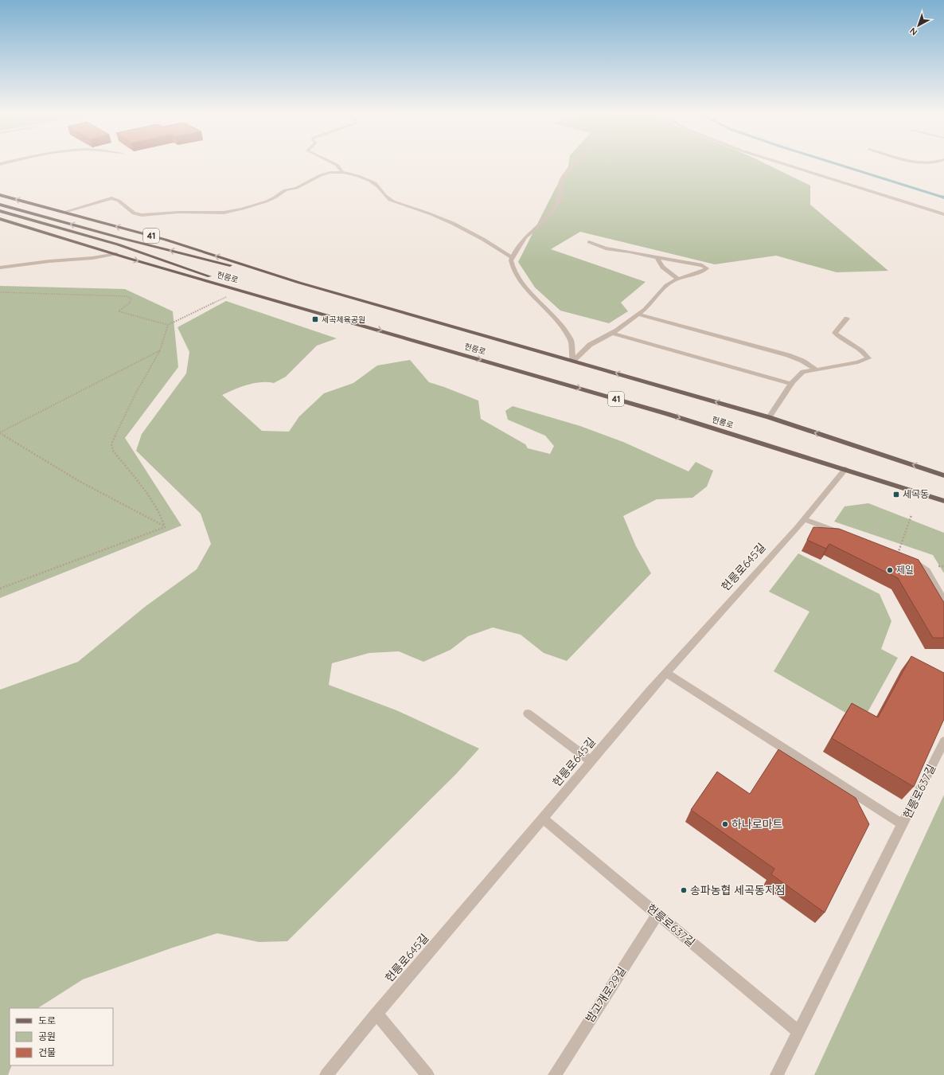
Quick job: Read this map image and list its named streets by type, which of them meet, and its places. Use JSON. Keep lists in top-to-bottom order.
{
  "streets": {
    "main road": ["41", "헌릉로"],
    "street": ["헌릉로645길", "헌릉로637길", "밤고개로29길"]
  },
  "crossings": [
    ["헌릉로", "헌릉로645길"],
    ["헌릉로645길", "헌릉로637길"],
    ["헌릉로637길", "밤고개로29길"]
  ],
  "places": {
    "transit": ["세곡체육공원", "세곡동"],
    "other": ["제일", "하나로마트", "송파농협 세곡동지점"]
  },
  "legend": ["도로", "공원", "건물"],
  "north": "bottom left"
}
